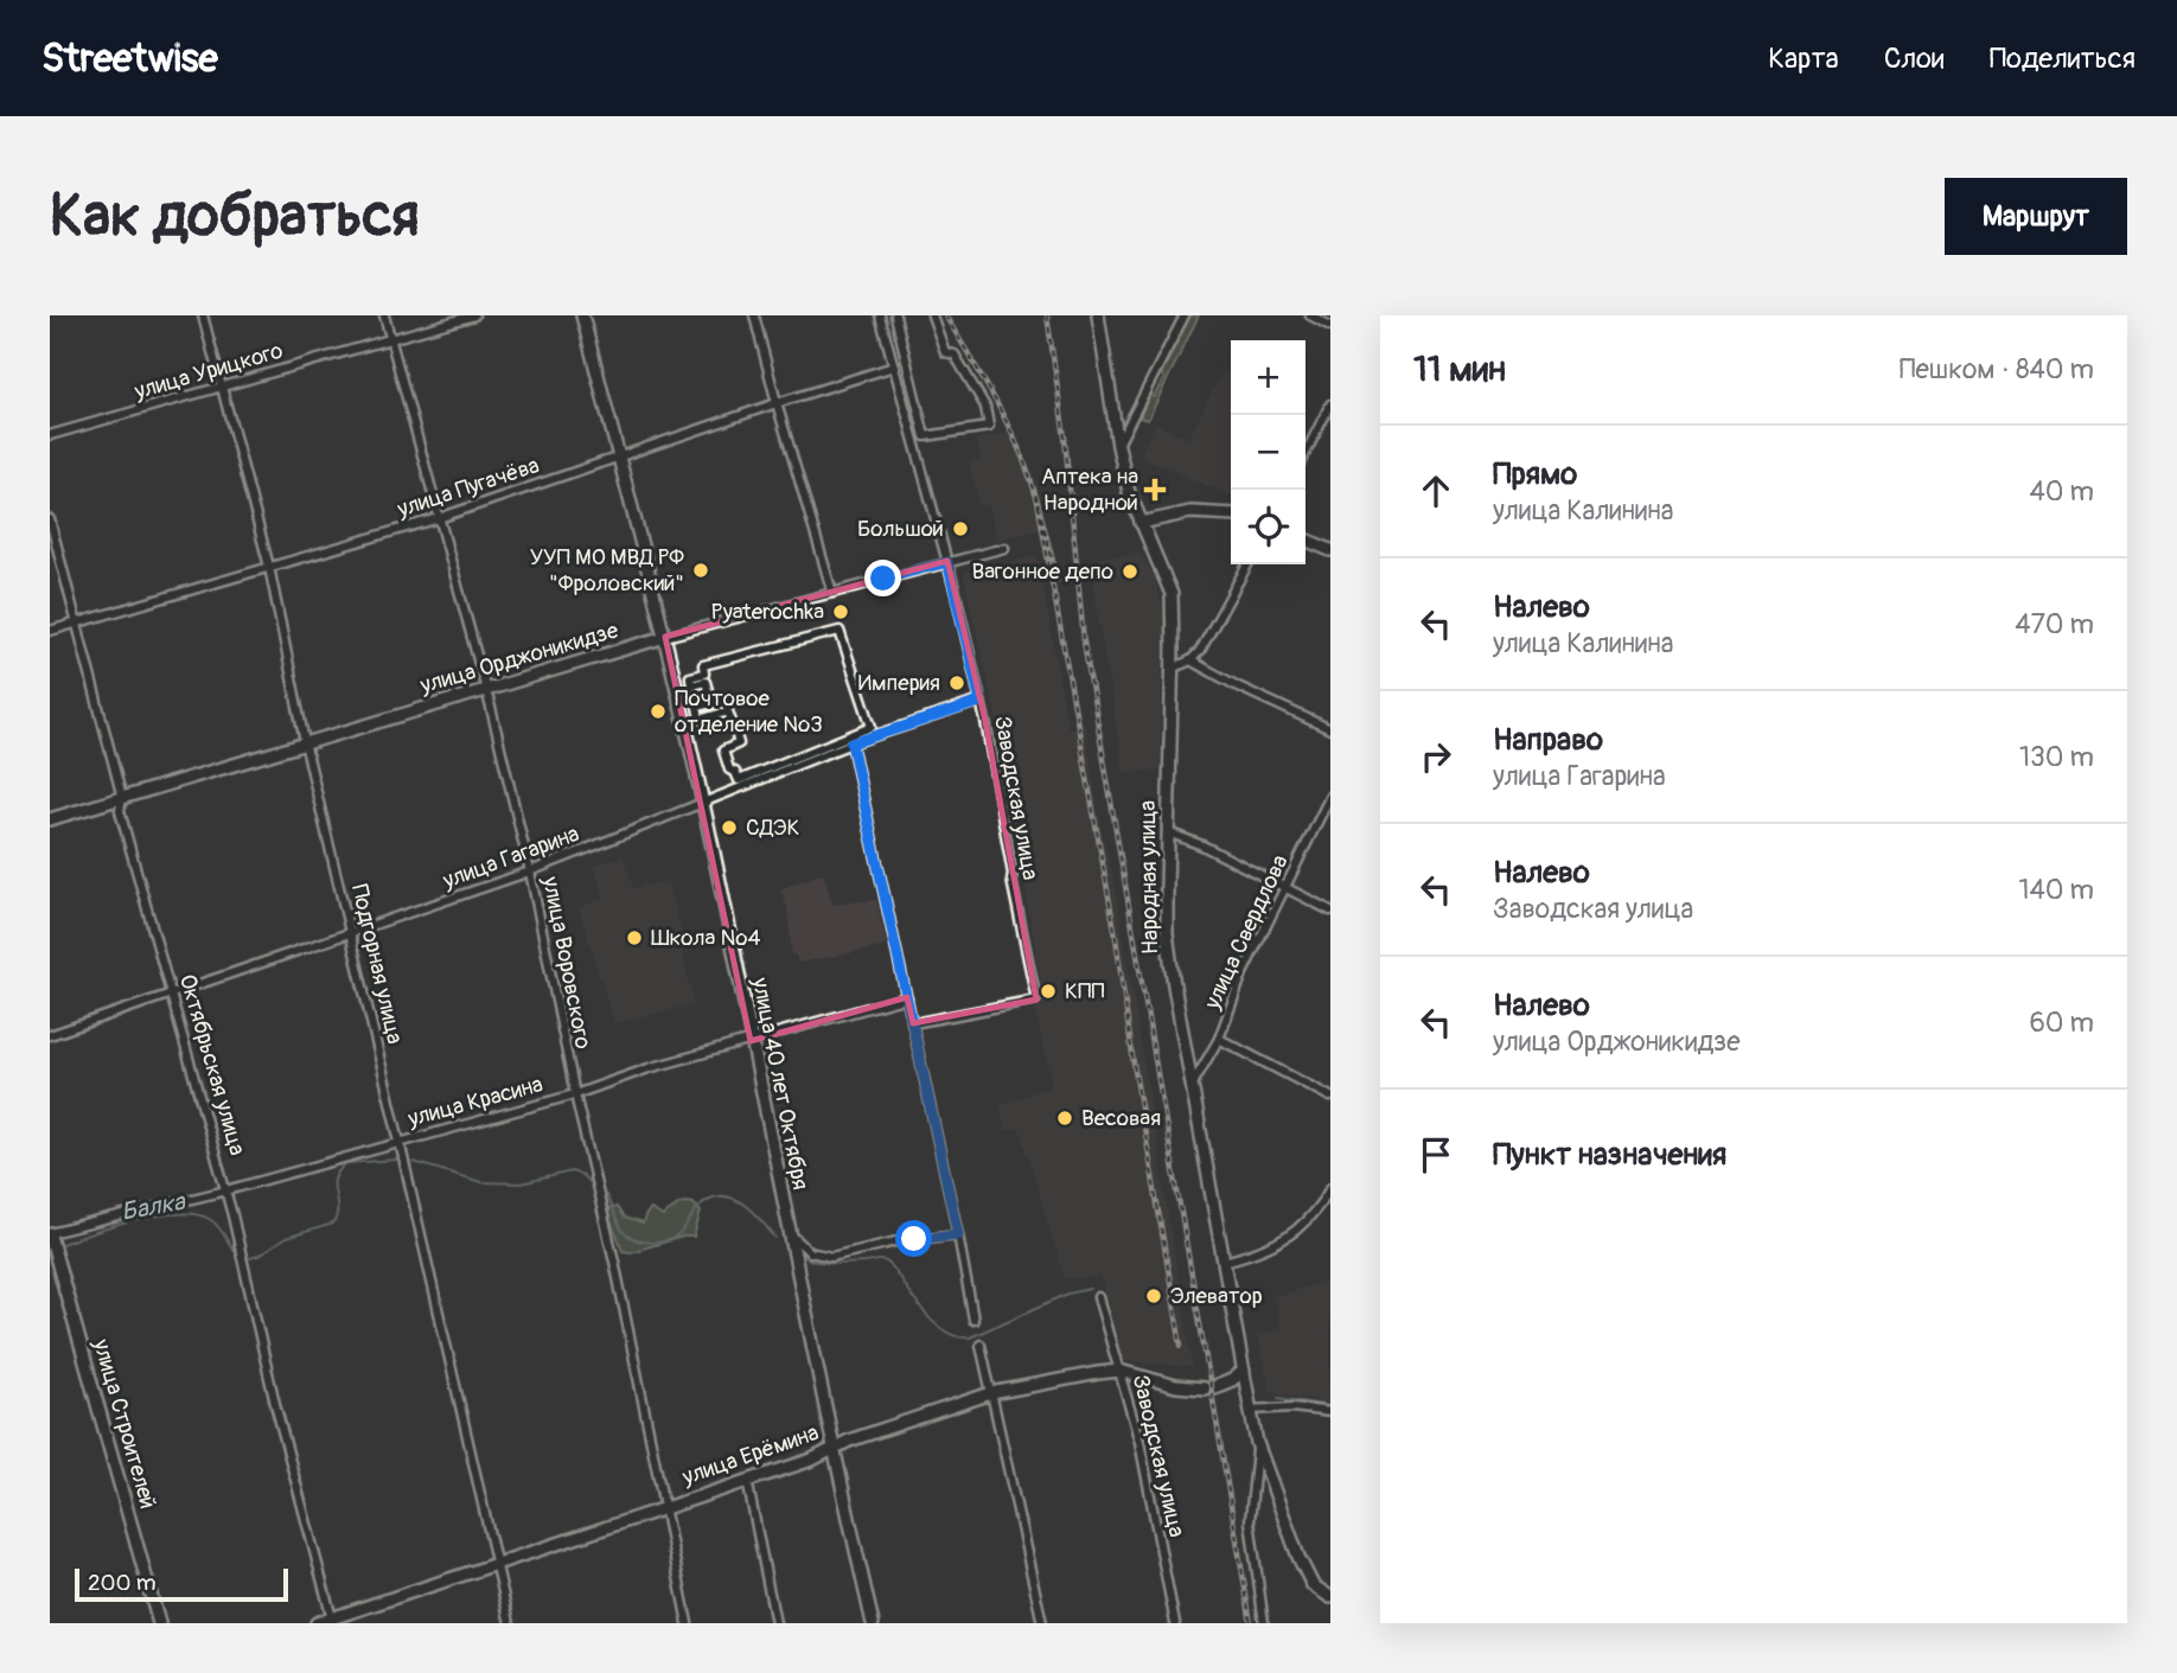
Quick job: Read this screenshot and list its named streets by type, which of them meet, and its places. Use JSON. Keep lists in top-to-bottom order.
{
  "streets": {
    "street": [
      "улица Урицкого",
      "улица Пугачёва",
      "улица Орджоникидзе",
      "Заводская улица",
      "улица Гагарина",
      "Народная улица",
      "улица Свердлова",
      "улица Воровского",
      "Подгорная улица",
      "Октябрьская улица",
      "улица 40 лет Октября",
      "улица Красина",
      "улица Строителей",
      "улица Ерёмина"
    ]
  },
  "crossings": [
    ["улица Урицкого", "улица Воровского"],
    ["улица Урицкого", "Подгорная улица"],
    ["улица Пугачёва", "Заводская улица"],
    ["улица Пугачёва", "улица Воровского"],
    ["улица Пугачёва", "Подгорная улица"],
    ["улица Пугачёва", "Октябрьская улица"],
    ["улица Пугачёва", "улица 40 лет Октября"],
    ["улица Орджоникидзе", "Заводская улица"],
    ["улица Орджоникидзе", "улица Воровского"],
    ["улица Орджоникидзе", "Подгорная улица"],
    ["улица Орджоникидзе", "Октябрьская улица"],
    ["улица Орджоникидзе", "улица 40 лет Октября"],
    ["Заводская улица", "улица Гагарина"],
    ["Заводская улица", "улица Ерёмина"],
    ["улица Гагарина", "улица Воровского"],
    ["улица Гагарина", "Подгорная улица"],
    ["улица Гагарина", "Октябрьская улица"],
    ["улица Гагарина", "улица 40 лет Октября"],
    ["Народная улица", "улица Свердлова"],
    ["Народная улица", "улица Ерёмина"],
    ["улица Воровского", "улица Красина"],
    ["улица Воровского", "улица Ерёмина"],
    ["Подгорная улица", "улица Красина"],
    ["Подгорная улица", "улица Ерёмина"],
    ["Октябрьская улица", "улица Красина"],
    ["Октябрьская улица", "улица Ерёмина"],
    ["улица 40 лет Октября", "улица Красина"],
    ["улица 40 лет Октября", "улица Ерёмина"],
    ["улица Красина", "улица Строителей"]
  ],
  "water": ["Балка"],
  "places": {
    "health": ["Аптека на Народной"],
    "other": [
      "Большой",
      "УУП МО МВД РФ \"Фроловский\"",
      "Вагонное депо",
      "Pyaterochka",
      "Империя",
      "Почтовое отделение №3",
      "СДЭК",
      "Школа №4",
      "КПП",
      "Весовая",
      "Элеватор"
    ]
  },
  "scale_bar": "200 m",
  "page": {
    "header": "Streetwise",
    "nav": ["Карта", "Слои", "Поделиться"],
    "buttons": "Маршрут",
    "title": "Как добраться",
    "heading": ["11 мин", "Пешком · 840 m"],
    "map_buttons": ["+", "−"],
    "list": [
      ["Прямо", "улица Калинина", "40 m"],
      ["Налево", "улица Калинина", "470 m"],
      ["Направо", "улица Гагарина", "130 m"],
      ["Налево", "Заводская улица", "140 m"],
      ["Налево", "улица Орджоникидзе", "60 m"],
      "Пункт назначения"
    ],
    "scale": "200 m"
  }
}
